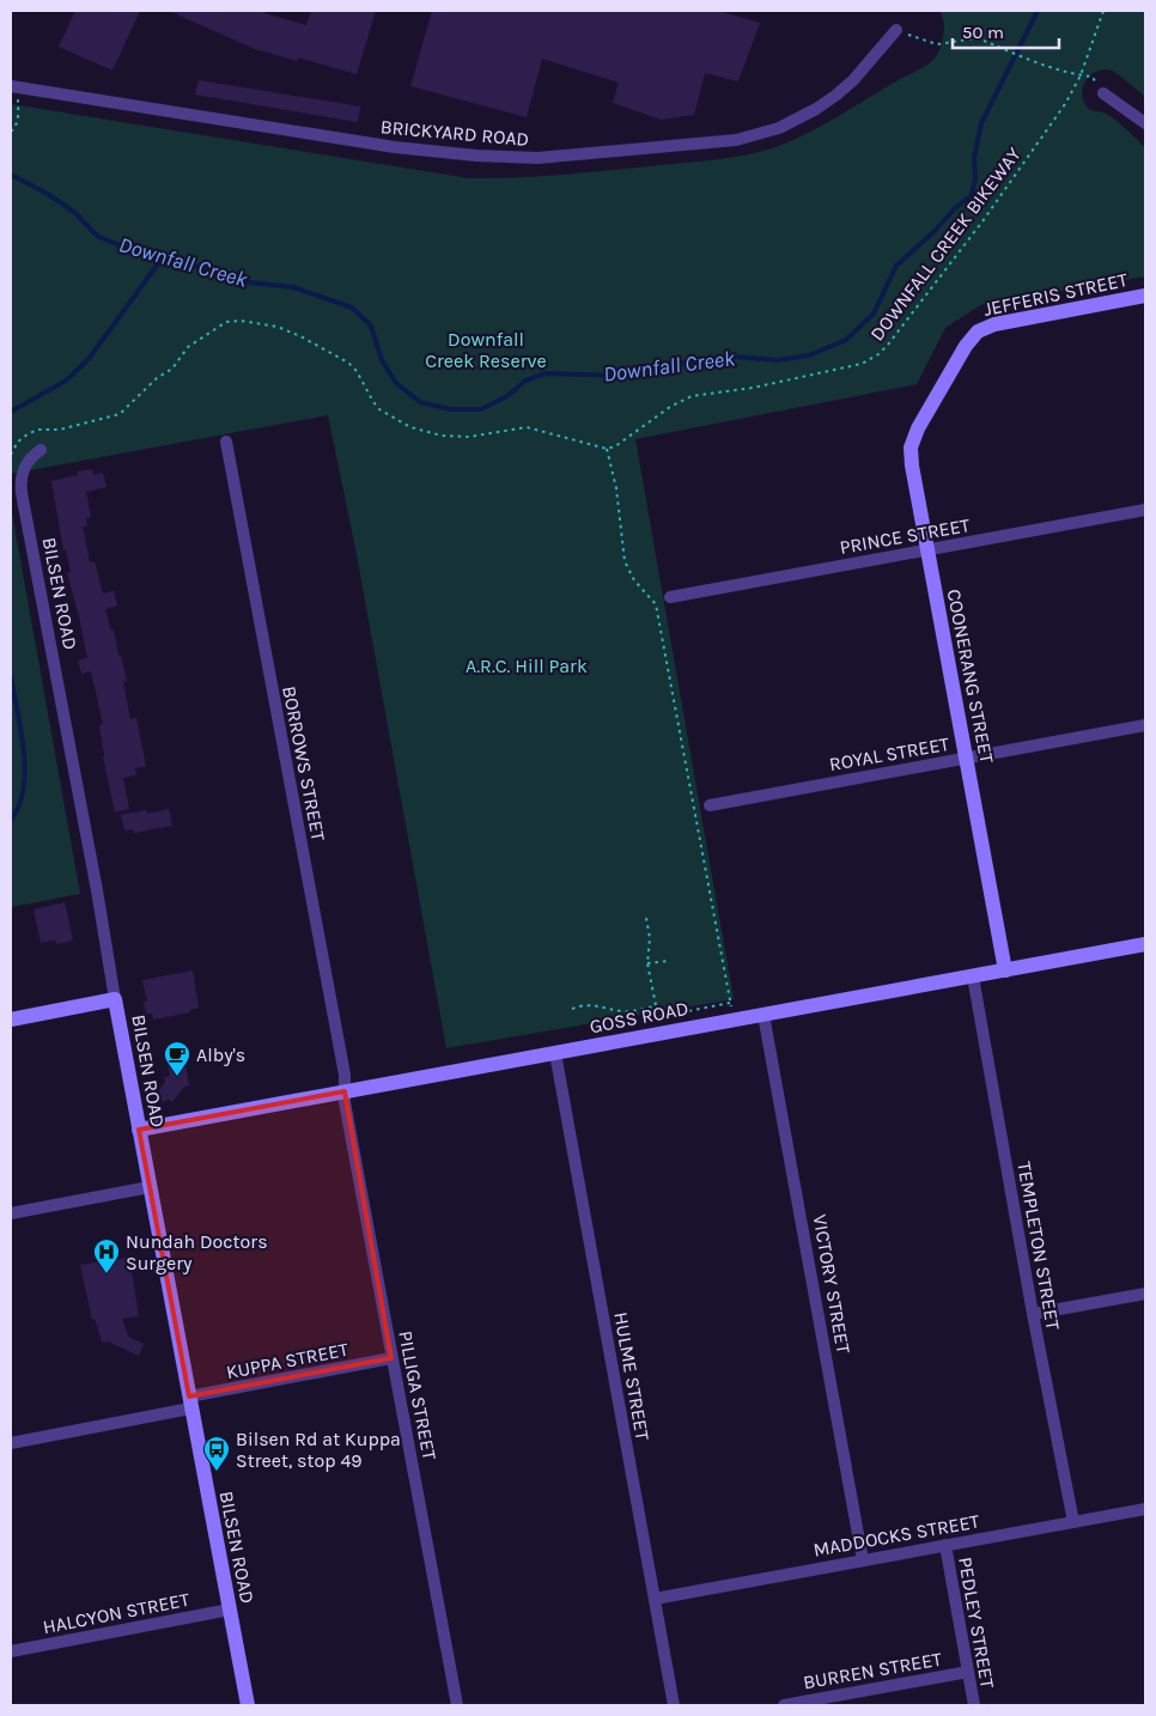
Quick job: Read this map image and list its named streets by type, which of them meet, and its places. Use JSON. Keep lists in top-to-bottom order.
{
  "streets": {
    "street": [
      "BRICKYARD ROAD",
      "JEFFERIS STREET",
      "PRINCE STREET",
      "BILSEN ROAD",
      "COONERANG STREET",
      "ROYAL STREET",
      "BORROWS STREET",
      "GOSS ROAD",
      "TEMPLETON STREET",
      "VICTORY STREET",
      "KUPPA STREET",
      "HULME STREET",
      "PILLIGA STREET",
      "MADDOCKS STREET",
      "HALCYON STREET",
      "PEDLEY STREET",
      "BURREN STREET"
    ],
    "path": ["DOWNFALL CREEK BIKEWAY"]
  },
  "crossings": [
    ["JEFFERIS STREET", "COONERANG STREET"],
    ["PRINCE STREET", "COONERANG STREET"],
    ["BILSEN ROAD", "GOSS ROAD"],
    ["BILSEN ROAD", "KUPPA STREET"],
    ["BILSEN ROAD", "HALCYON STREET"],
    ["COONERANG STREET", "ROYAL STREET"],
    ["COONERANG STREET", "GOSS ROAD"],
    ["BORROWS STREET", "GOSS ROAD"],
    ["BORROWS STREET", "PILLIGA STREET"],
    ["GOSS ROAD", "TEMPLETON STREET"],
    ["GOSS ROAD", "VICTORY STREET"],
    ["GOSS ROAD", "HULME STREET"],
    ["GOSS ROAD", "PILLIGA STREET"],
    ["TEMPLETON STREET", "MADDOCKS STREET"],
    ["VICTORY STREET", "MADDOCKS STREET"],
    ["KUPPA STREET", "PILLIGA STREET"],
    ["HULME STREET", "MADDOCKS STREET"],
    ["MADDOCKS STREET", "PEDLEY STREET"],
    ["PEDLEY STREET", "BURREN STREET"]
  ],
  "water": ["Downfall Creek"],
  "parks": ["Downfall Creek Reserve", "A.R.C. Hill Park"],
  "places": {
    "cafe": ["Alby's"],
    "hospital": ["Nundah Doctors Surgery"],
    "bus stop": ["Bilsen Rd at Kuppa Street, stop 49"]
  },
  "scale_bar": "50 m"
}
